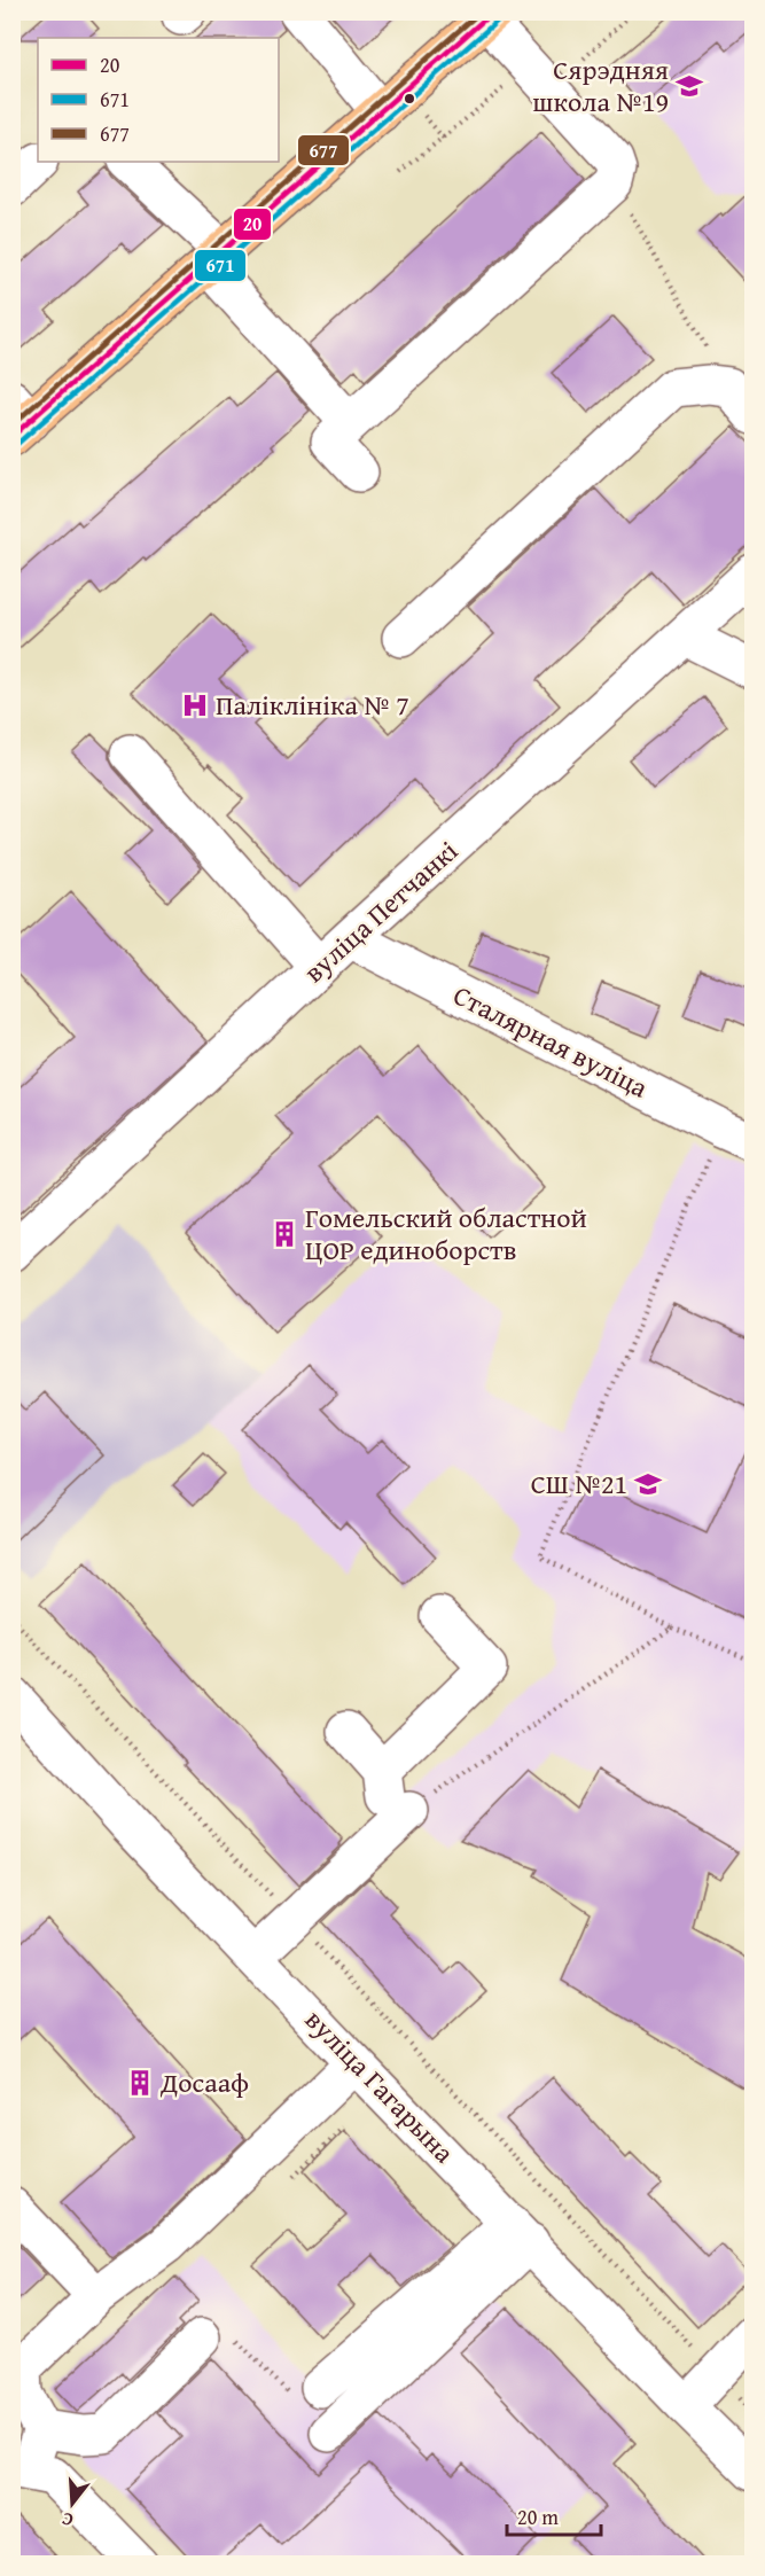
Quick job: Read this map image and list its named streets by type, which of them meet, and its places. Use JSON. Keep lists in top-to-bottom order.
{
  "streets": {
    "street": ["вуліца Петчанкі", "Сталярная вуліца", "вуліца Гагарына"]
  },
  "crossings": [
    ["вуліца Петчанкі", "Сталярная вуліца"]
  ],
  "places": {
    "school or university": ["Сярэдняя школа №19", "СШ №21"],
    "hospital": ["Паліклініка № 7"],
    "building": ["Гомельский областной ЦОР единоборств", "Досааф"]
  },
  "lines": ["transit line 20", "transit line 677", "transit line 671"],
  "legend": ["20", "671", "677"],
  "scale_bar": "20 m",
  "north": "bottom"
}
